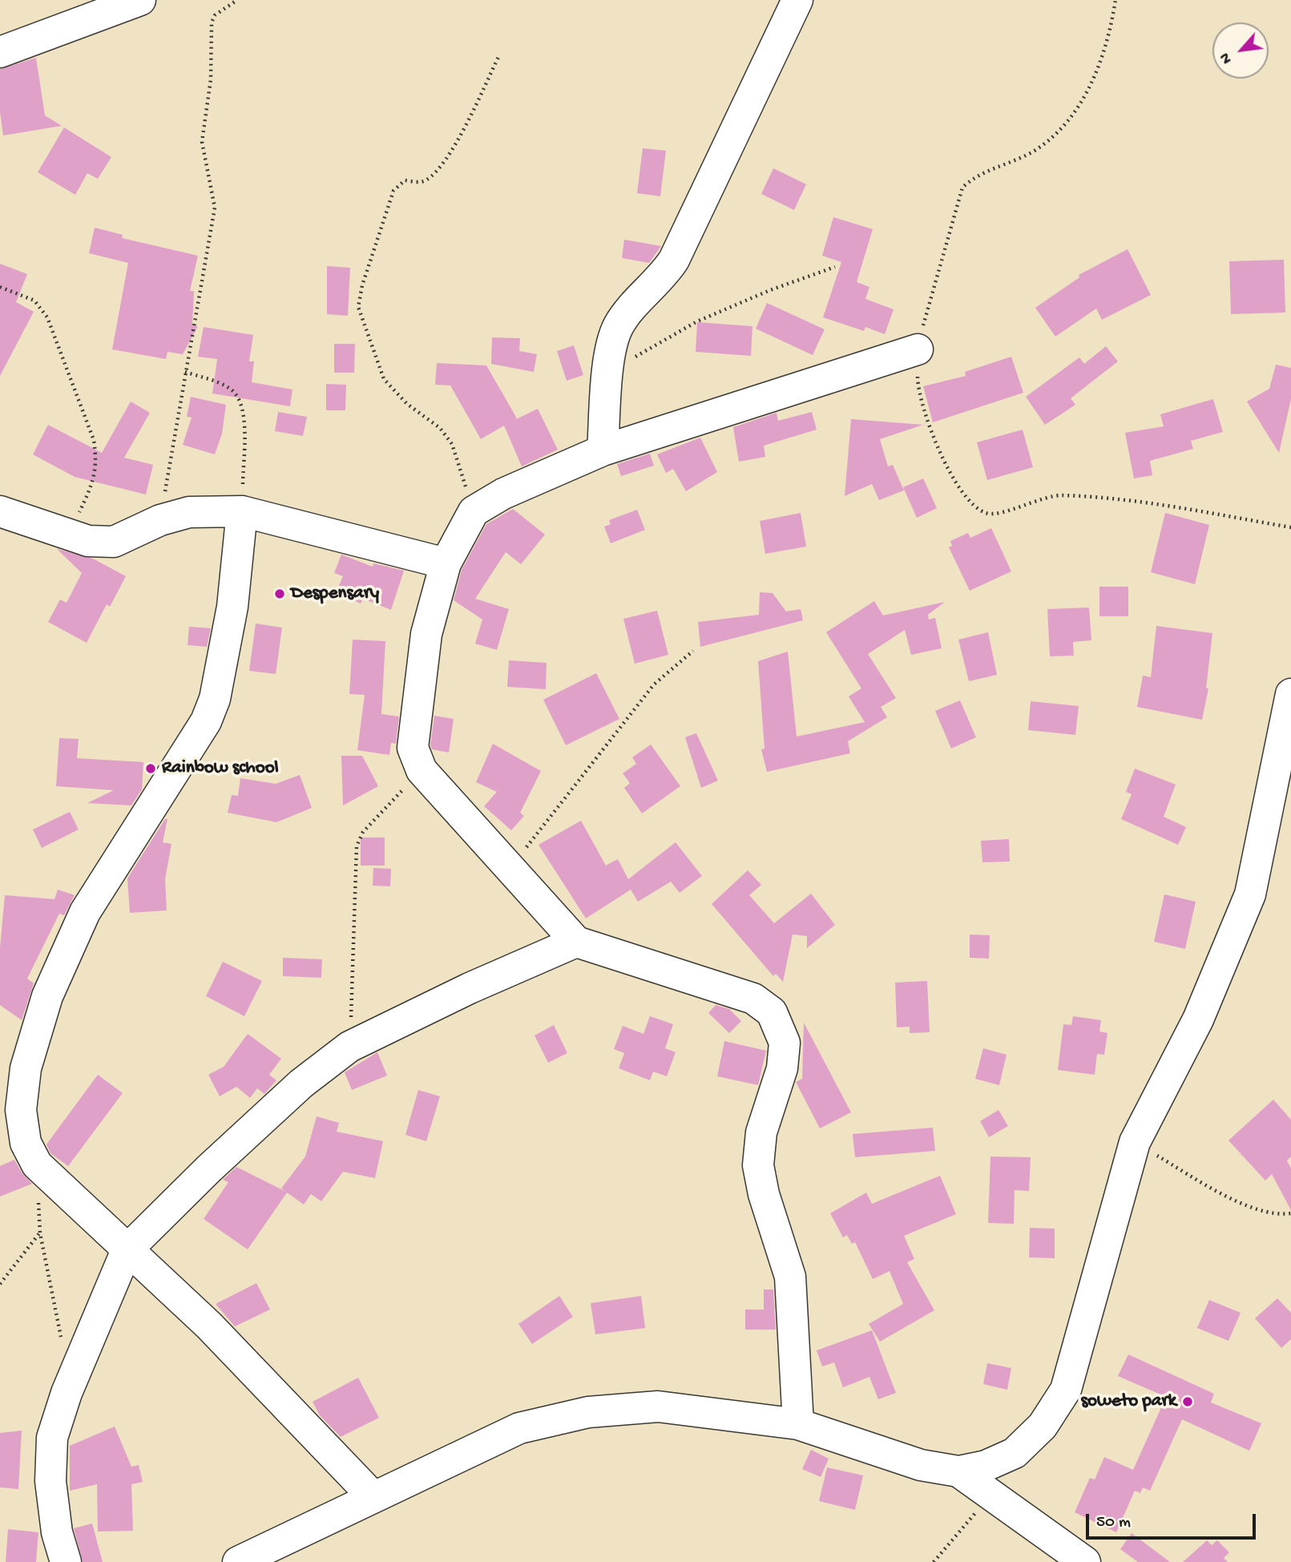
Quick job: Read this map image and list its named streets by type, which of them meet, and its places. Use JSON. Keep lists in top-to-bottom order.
{
  "places": ["Despensary", "Rainbow school", "soweto park"],
  "scale_bar": "50 m",
  "north": "bottom left"
}
